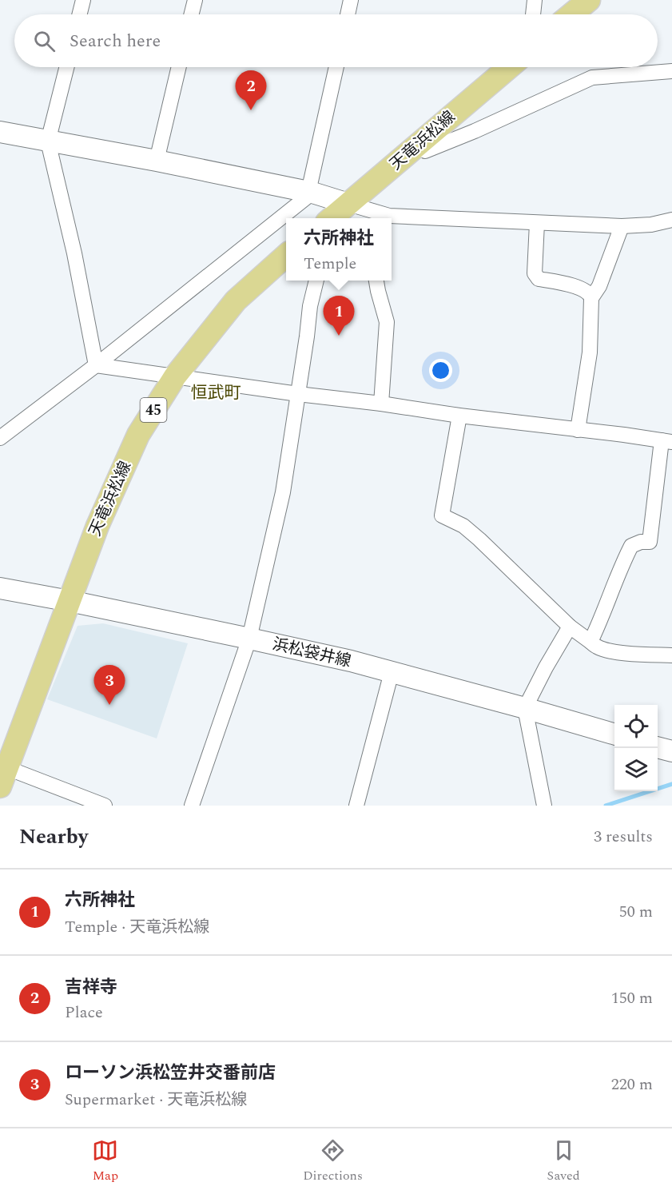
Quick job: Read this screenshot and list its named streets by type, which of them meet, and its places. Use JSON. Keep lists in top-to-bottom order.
{
  "streets": {
    "main road": ["天竜浜松線", "45", "浜松袋井線"]
  },
  "crossings": [
    ["天竜浜松線", "浜松袋井線"]
  ],
  "districts": ["恒武町"],
  "page": {
    "search": "Search here",
    "pins": ["2", "1", "3"],
    "popup": ["六所神社", "Temple"],
    "heading": ["Nearby", "3 results"],
    "list": [
      {
        "mark": "1",
        "name": "六所神社",
        "note": "Temple · 天竜浜松線",
        "value": "50 m"
      },
      {
        "mark": "2",
        "name": "吉祥寺",
        "note": "Place",
        "value": "150 m"
      },
      {
        "mark": "3",
        "name": "ローソン浜松笠井交番前店",
        "note": "Supermarket · 天竜浜松線",
        "value": "220 m"
      }
    ],
    "nav": ["Map", "Directions", "Saved"]
  }
}
